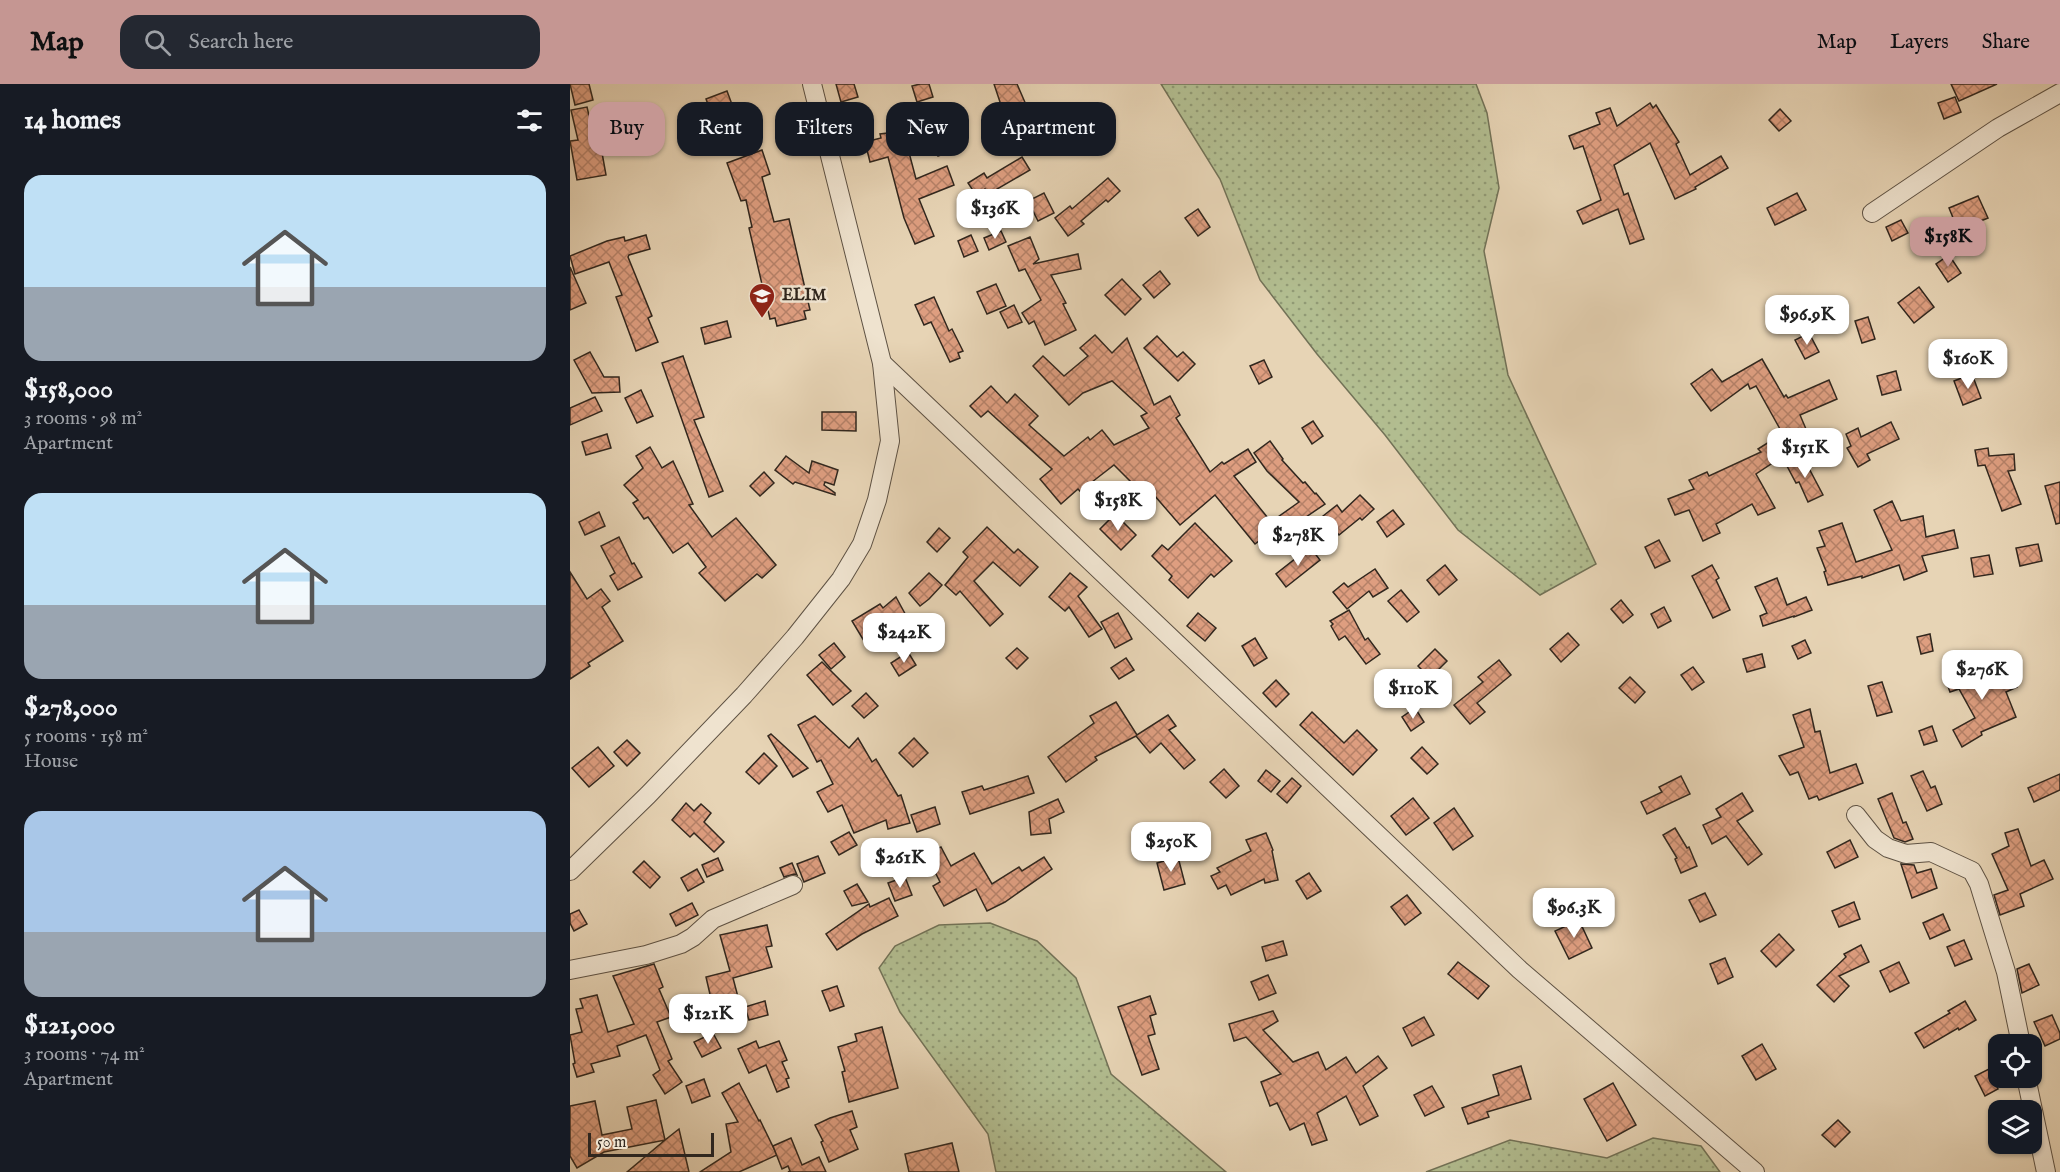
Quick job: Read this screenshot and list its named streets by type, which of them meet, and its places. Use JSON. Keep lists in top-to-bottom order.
{
  "places": {
    "school or university": ["ELIM"]
  },
  "scale_bar": "50 m",
  "page": {
    "header": "Map",
    "search": "Search here",
    "nav": ["Map", "Layers", "Share"],
    "heading": "14 homes",
    "chip": [
      "Buy",
      "Rent",
      "Filters",
      "New",
      "Apartment"
    ],
    "list": [
      {
        "name": "$158,000",
        "note": "3 rooms · 98 m² · Apartment"
      },
      {
        "name": "$278,000",
        "note": "5 rooms · 158 m² · House"
      },
      {
        "name": "$121,000",
        "note": "3 rooms · 74 m² · Apartment"
      }
    ],
    "price": [
      "$136K",
      "$158K",
      "$96.9K",
      "$160K",
      "$151K",
      "$158K",
      "$278K",
      "$242K",
      "$276K",
      "$110K",
      "$250K",
      "$261K",
      "$96.3K",
      "$121K"
    ],
    "scale": "50 m"
  }
}
